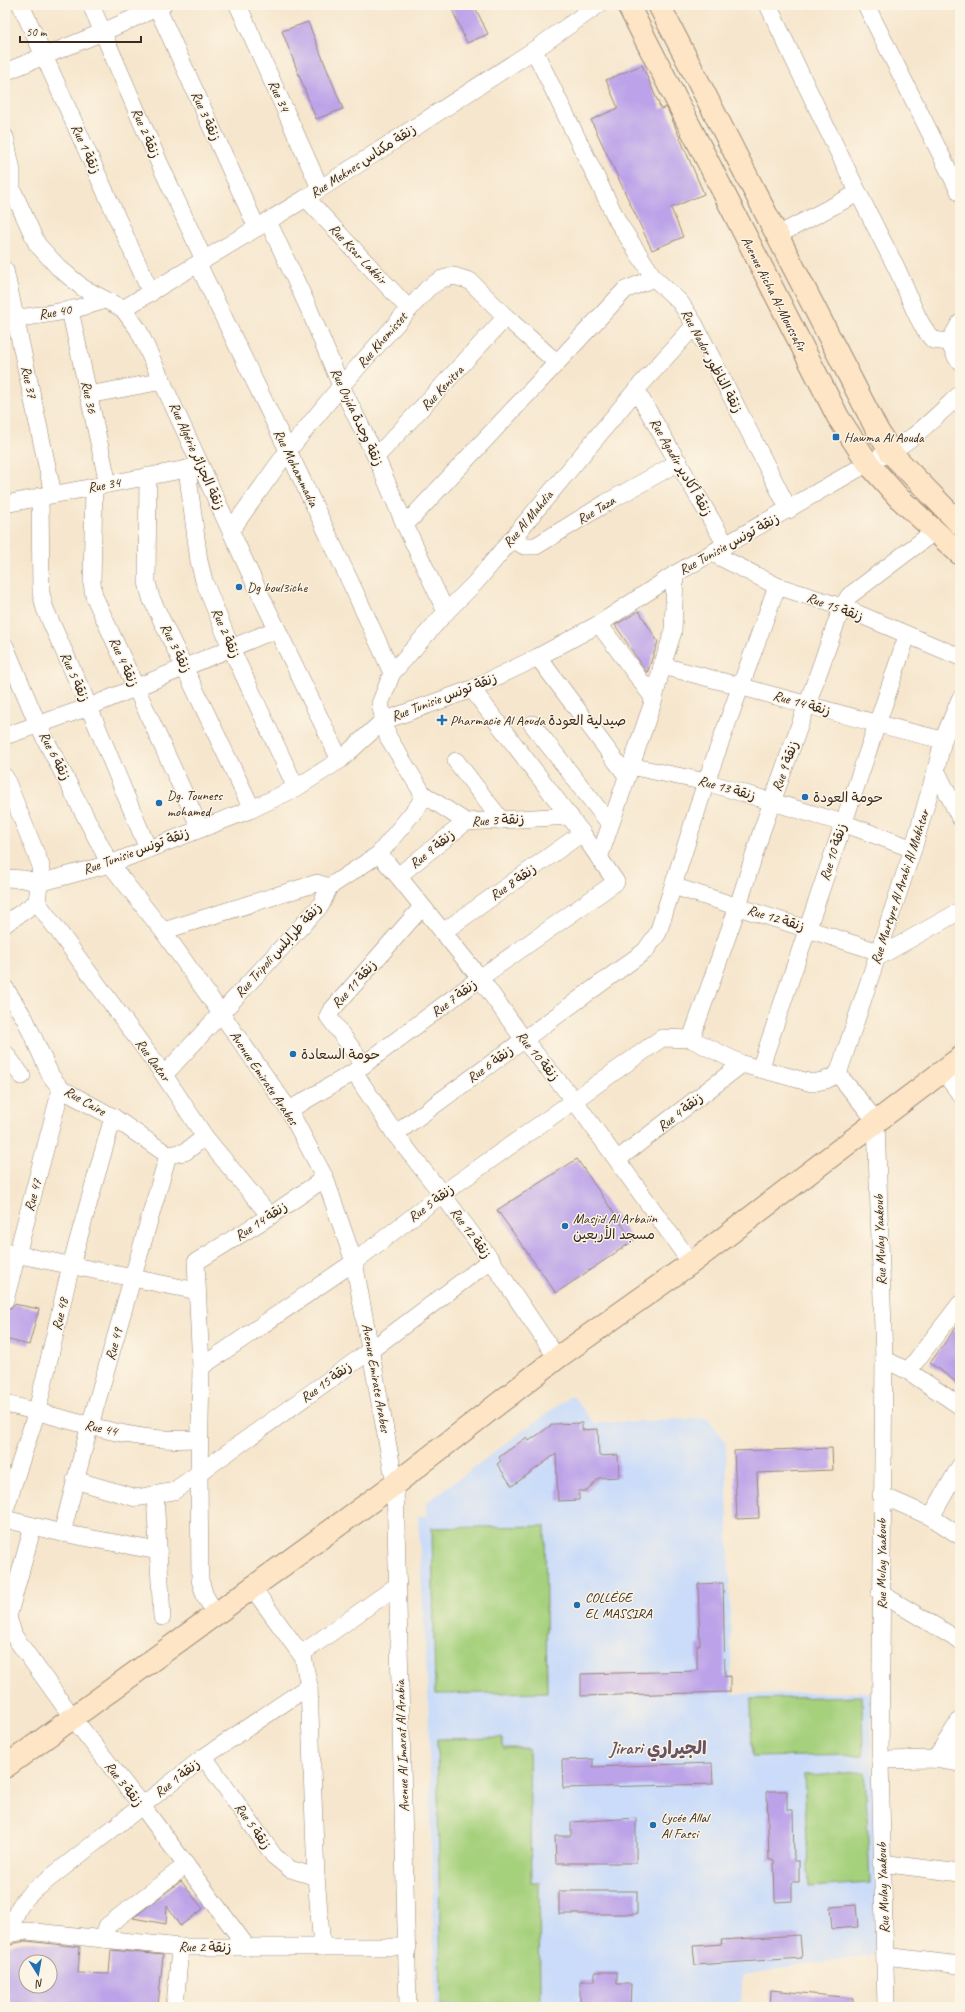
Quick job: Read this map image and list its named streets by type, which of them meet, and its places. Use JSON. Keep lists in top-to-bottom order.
{
  "streets": {
    "main road": ["Avenue Aicha Al-Moussafir"],
    "street": [
      "Rue 34",
      "Rue 3 زنقة",
      "Rue 2 زنقة",
      "Rue 1 زنقة",
      "Rue Meknes زنقة مكناس",
      "Rue Ksar Lakbir",
      "Rue 40",
      "Rue Khemisset",
      "Rue Nador زنقة الناظور",
      "Rue 37",
      "Rue Kenitra",
      "Rue 36",
      "Rue Oujda زنقة وجدة",
      "Rue Algérie زنقة الجزائر",
      "Rue Agadir زنقة أكادير",
      "Rue Mohammadia",
      "Rue Taza",
      "Rue Al Mahdia",
      "Rue Tunisie زنقة تونس",
      "Rue 15 زنقة",
      "Rue 4 زنقة",
      "Rue 5 زنقة",
      "Rue 14 زنقة",
      "Rue 6 زنقة",
      "Rue 9 زنقة",
      "Rue 13 زنقة",
      "Rue 10 زنقة",
      "Rue 8 زنقة",
      "Rue Martyre Al Arabi Al Mokhtar",
      "Rue 12 زنقة",
      "Rue Tripoli زنقة طرابلس",
      "Rue 11 زنقة",
      "Rue 7 زنقة",
      "Rue Qatar",
      "Avenue Emirate Arabes",
      "Rue Caire",
      "Rue 47",
      "Rue Mulay Yaakoub",
      "Rue 48",
      "Rue 49",
      "Rue 44",
      "Avenue Al Imarat Al Arabia"
    ]
  },
  "crossings": [
    ["Rue 34", "Rue 3 زنقة"],
    ["Rue 34", "Rue 2 زنقة"],
    ["Rue 34", "Rue Meknes زنقة مكناس"],
    ["Rue 34", "Rue 37"],
    ["Rue 34", "Rue 36"],
    ["Rue 34", "Rue Algérie زنقة الجزائر"],
    ["Rue 34", "Rue 4 زنقة"],
    ["Rue 34", "Rue 5 زنقة"],
    ["Rue 3 زنقة", "Rue 2 زنقة"],
    ["Rue 3 زنقة", "Rue 1 زنقة"],
    ["Rue 3 زنقة", "Rue Meknes زنقة مكناس"],
    ["Rue 3 زنقة", "Rue Oujda زنقة وجدة"],
    ["Rue 3 زنقة", "Rue Al Mahdia"],
    ["Rue 3 زنقة", "Rue Tunisie زنقة تونس"],
    ["Rue 3 زنقة", "Rue 9 زنقة"],
    ["Rue 3 زنقة", "Rue Tripoli زنقة طرابلس"],
    ["Rue 2 زنقة", "Rue 1 زنقة"],
    ["Rue 2 زنقة", "Rue Meknes زنقة مكناس"],
    ["Rue 2 زنقة", "Rue Algérie زنقة الجزائر"],
    ["Rue 2 زنقة", "Rue Mohammadia"],
    ["Rue 2 زنقة", "Rue Tunisie زنقة تونس"],
    ["Rue 2 زنقة", "Avenue Al Imarat Al Arabia"],
    ["Rue 1 زنقة", "Rue Meknes زنقة مكناس"],
    ["Rue 1 زنقة", "Rue 5 زنقة"],
    ["Rue Meknes زنقة مكناس", "Rue Ksar Lakbir"],
    ["Rue Meknes زنقة مكناس", "Rue Nador زنقة الناظور"],
    ["Rue Meknes زنقة مكناس", "Rue Oujda زنقة وجدة"],
    ["Rue Meknes زنقة مكناس", "Rue Algérie زنقة الجزائر"],
    ["Rue Meknes زنقة مكناس", "Rue Mohammadia"],
    ["Rue Ksar Lakbir", "Rue Khemisset"],
    ["Avenue Aicha Al-Moussafir", "Rue Tunisie زنقة تونس"],
    ["Avenue Aicha Al-Moussafir", "Rue 9 زنقة"],
    ["Rue 40", "Rue 37"],
    ["Rue 40", "Rue 36"],
    ["Rue Khemisset", "Rue Kenitra"],
    ["Rue Khemisset", "Rue Oujda زنقة وجدة"],
    ["Rue Khemisset", "Rue Algérie زنقة الجزائر"],
    ["Rue Khemisset", "Rue Mohammadia"],
    ["Rue Nador زنقة الناظور", "Rue Al Mahdia"],
    ["Rue Nador زنقة الناظور", "Rue Tunisie زنقة تونس"],
    ["Rue 37", "Rue 5 زنقة"],
    ["Rue Kenitra", "Rue Oujda زنقة وجدة"],
    ["Rue 36", "Rue 4 زنقة"],
    ["Rue Oujda زنقة وجدة", "Rue Al Mahdia"],
    ["Rue Algérie زنقة الجزائر", "Rue Tunisie زنقة تونس"],
    ["Rue Agadir زنقة أكادير", "Rue Taza"],
    ["Rue Agadir زنقة أكادير", "Rue Al Mahdia"],
    ["Rue Agadir زنقة أكادير", "Rue Tunisie زنقة تونس"],
    ["Rue Agadir زنقة أكادير", "Rue 15 زنقة"],
    ["Rue Mohammadia", "Rue Al Mahdia"],
    ["Rue Taza", "Rue Al Mahdia"],
    ["Rue Al Mahdia", "Rue Tunisie زنقة تونس"],
    ["Rue Tunisie زنقة تونس", "Rue 15 زنقة"],
    ["Rue Tunisie زنقة تونس", "Rue 4 زنقة"],
    ["Rue Tunisie زنقة تونس", "Rue 5 زنقة"],
    ["Rue Tunisie زنقة تونس", "Rue 6 زنقة"],
    ["Rue Tunisie زنقة تونس", "Avenue Emirate Arabes"],
    ["Rue 15 زنقة", "Rue 6 زنقة"],
    ["Rue 15 زنقة", "Rue 9 زنقة"],
    ["Rue 15 زنقة", "Rue 10 زنقة"],
    ["Rue 15 زنقة", "Rue 12 زنقة"],
    ["Rue 15 زنقة", "Avenue Emirate Arabes"],
    ["Rue 15 زنقة", "Rue 49"],
    ["Rue 4 زنقة", "Rue 10 زنقة"],
    ["Rue 5 زنقة", "Rue 9 زنقة"],
    ["Rue 5 زنقة", "Rue 10 زنقة"],
    ["Rue 5 زنقة", "Rue 12 زنقة"],
    ["Rue 5 زنقة", "Avenue Emirate Arabes"],
    ["Rue 14 زنقة", "Rue 6 زنقة"],
    ["Rue 14 زنقة", "Rue 9 زنقة"],
    ["Rue 14 زنقة", "Rue 10 زنقة"],
    ["Rue 14 زنقة", "Rue Martyre Al Arabi Al Mokhtar"],
    ["Rue 14 زنقة", "Rue Qatar"],
    ["Rue 14 زنقة", "Avenue Emirate Arabes"],
    ["Rue 6 زنقة", "Rue 13 زنقة"],
    ["Rue 6 زنقة", "Rue 10 زنقة"],
    ["Rue 6 زنقة", "Rue 12 زنقة"],
    ["Rue 6 زنقة", "Avenue Emirate Arabes"],
    ["Rue 9 زنقة", "Rue 13 زنقة"],
    ["Rue 9 زنقة", "Rue 10 زنقة"],
    ["Rue 9 زنقة", "Rue 12 زنقة"],
    ["Rue 13 زنقة", "Rue 10 زنقة"],
    ["Rue 13 زنقة", "Rue Martyre Al Arabi Al Mokhtar"],
    ["Rue 10 زنقة", "Rue 8 زنقة"],
    ["Rue 10 زنقة", "Rue 12 زنقة"],
    ["Rue 10 زنقة", "Rue Tripoli زنقة طرابلس"],
    ["Rue 10 زنقة", "Rue 11 زنقة"],
    ["Rue 10 زنقة", "Rue 7 زنقة"],
    ["Rue Martyre Al Arabi Al Mokhtar", "Rue 12 زنقة"],
    ["Rue 12 زنقة", "Rue 11 زنقة"],
    ["Rue 12 زنقة", "Rue 7 زنقة"],
    ["Rue Tripoli زنقة طرابلس", "Rue Qatar"],
    ["Rue Tripoli زنقة طرابلس", "Avenue Emirate Arabes"],
    ["Rue 11 زنقة", "Rue 7 زنقة"],
    ["Rue 7 زنقة", "Avenue Emirate Arabes"],
    ["Avenue Emirate Arabes", "Avenue Al Imarat Al Arabia"],
    ["Rue Caire", "Rue 47"],
    ["Rue Caire", "Rue 48"],
    ["Rue Caire", "Rue 49"],
    ["Rue 48", "Rue 44"],
    ["Rue 49", "Rue 44"]
  ],
  "districts": ["Jirari الجيراري"],
  "places": {
    "transit": ["Hawma Al Aouda"],
    "other": [
      "Dg boul3iche",
      "حومة العودة",
      "Dg. Touness mohamed",
      "حومة السعادة",
      "Masjid Al Arbaiin مسجد الأربعين",
      "COLLÈGE EL MASSIRA",
      "Lycée Allal Al Fassi"
    ],
    "health": ["Pharmacie Al Aouda صيدلية العودة"]
  },
  "scale_bar": "50 m",
  "north": "bottom"
}
